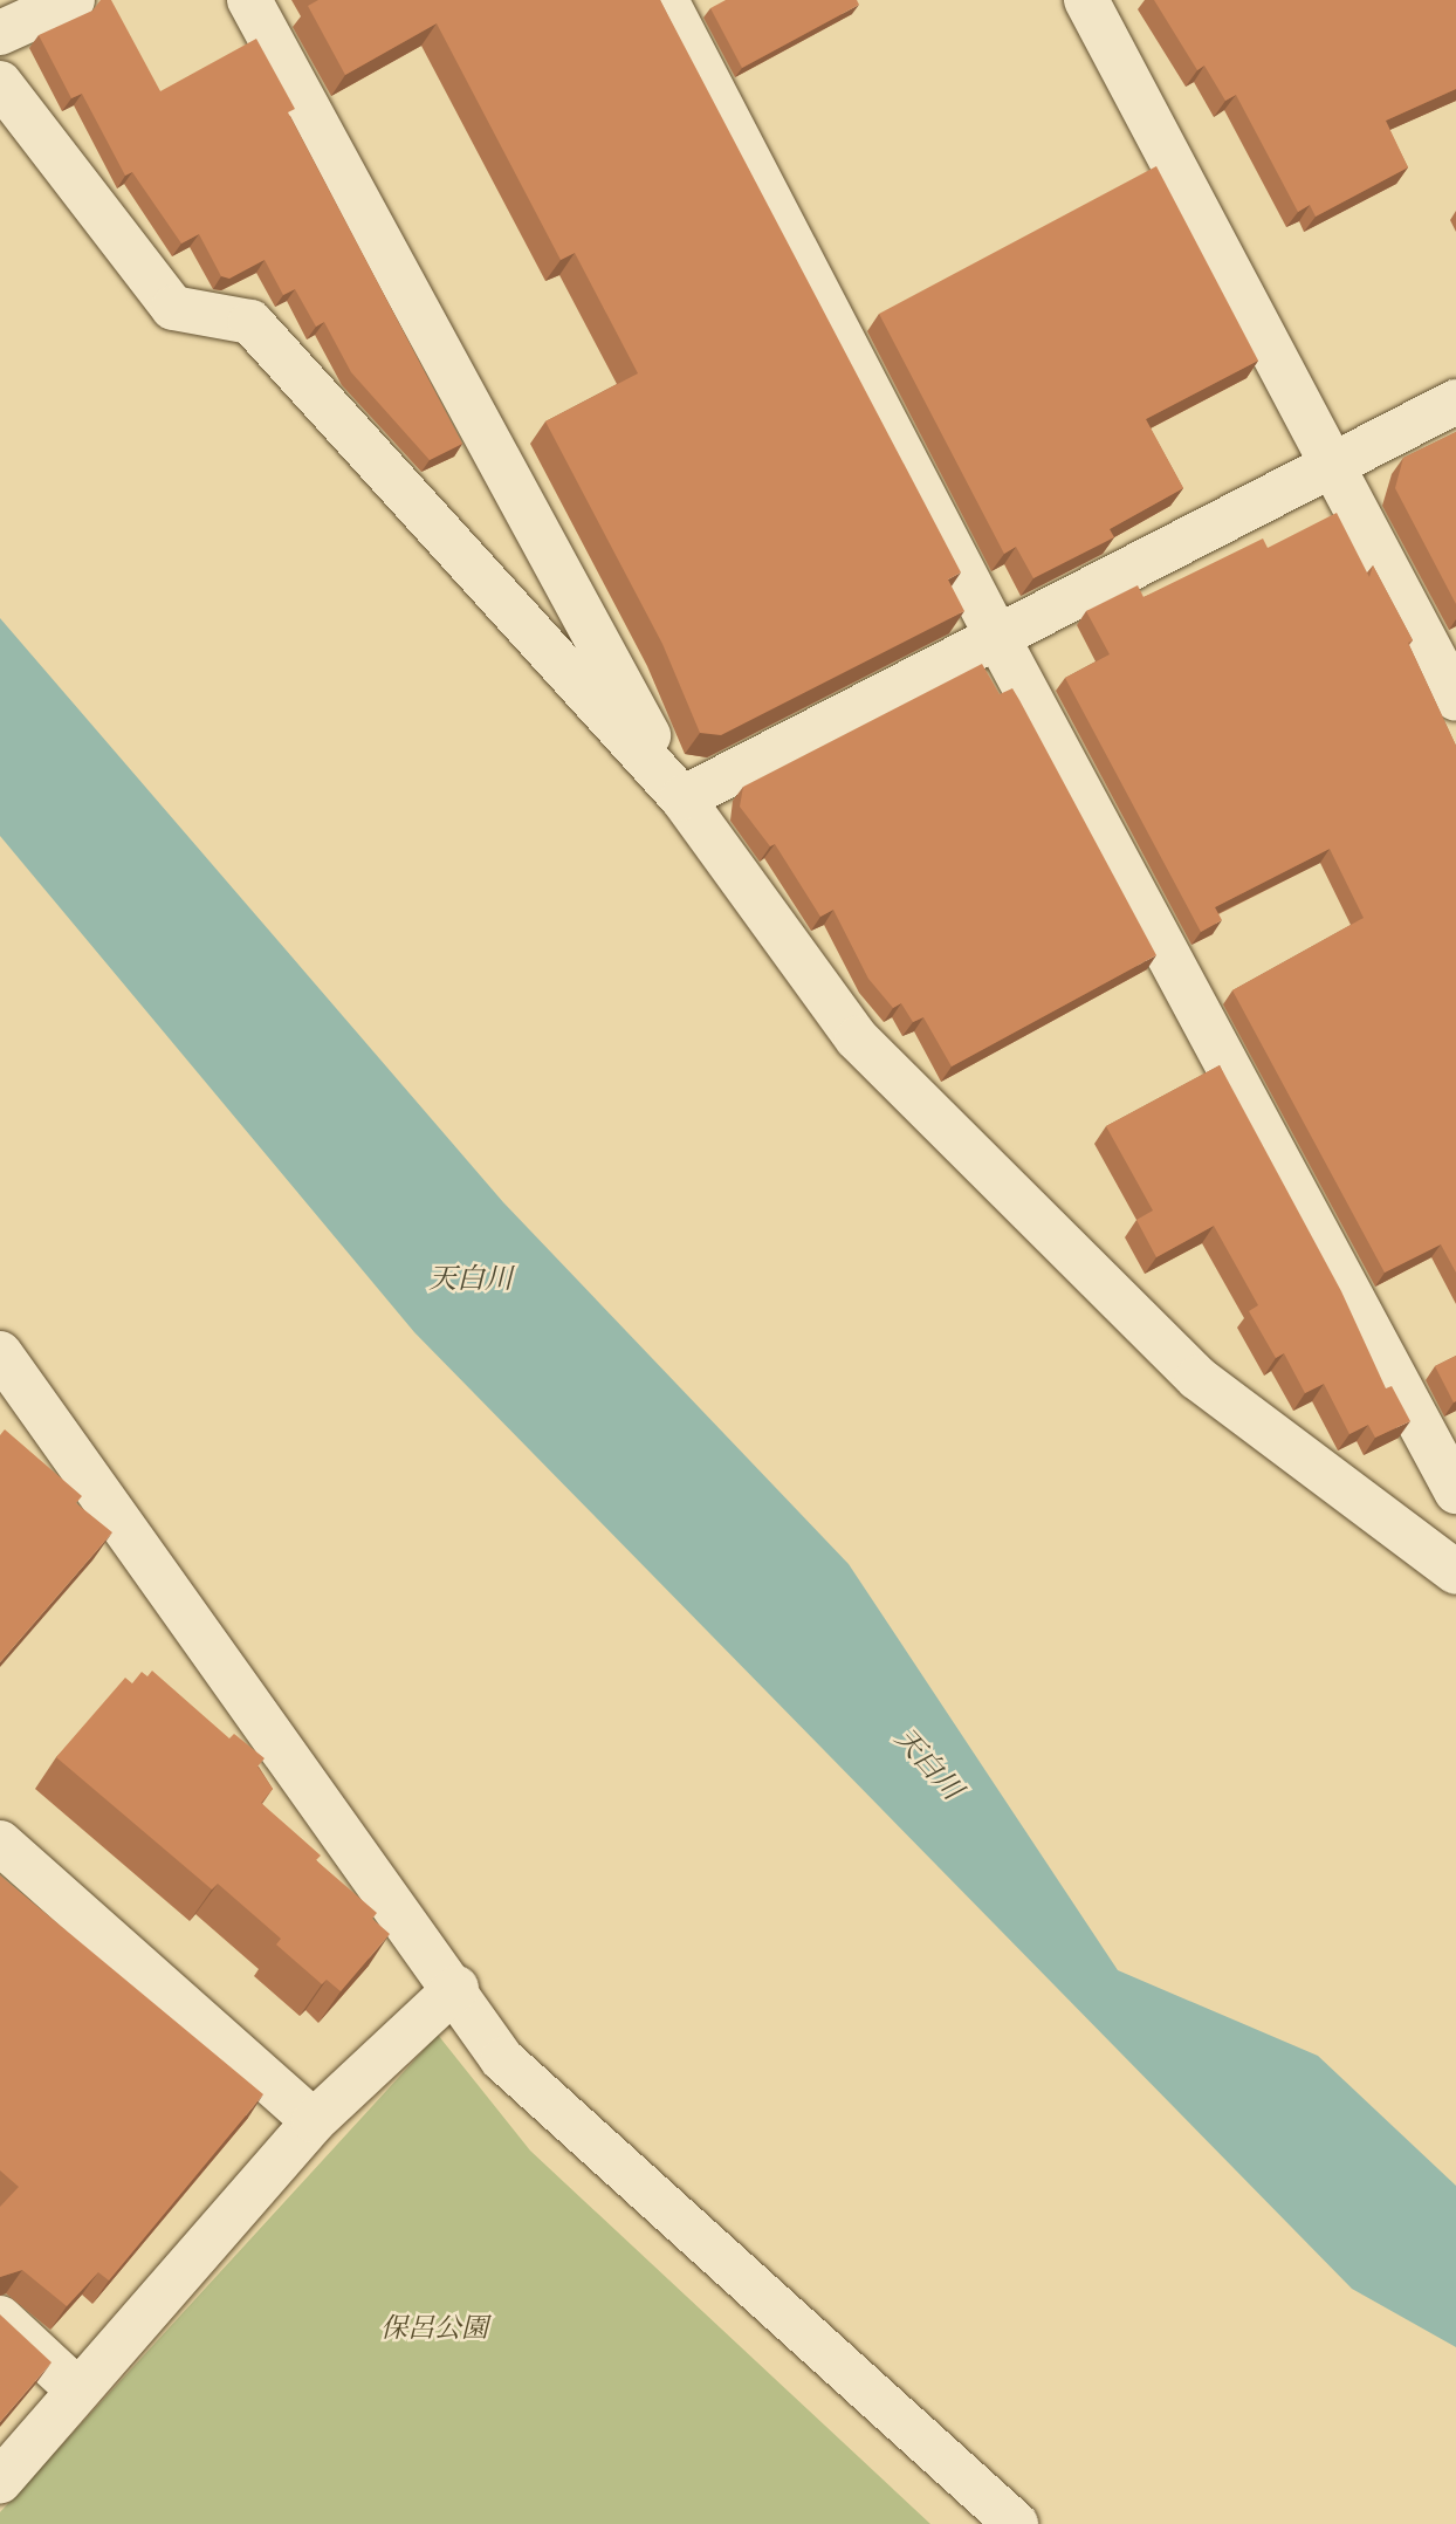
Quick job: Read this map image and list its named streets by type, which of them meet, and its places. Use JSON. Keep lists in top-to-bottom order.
{
  "water": ["天白川"],
  "parks": ["保呂公園"]
}
